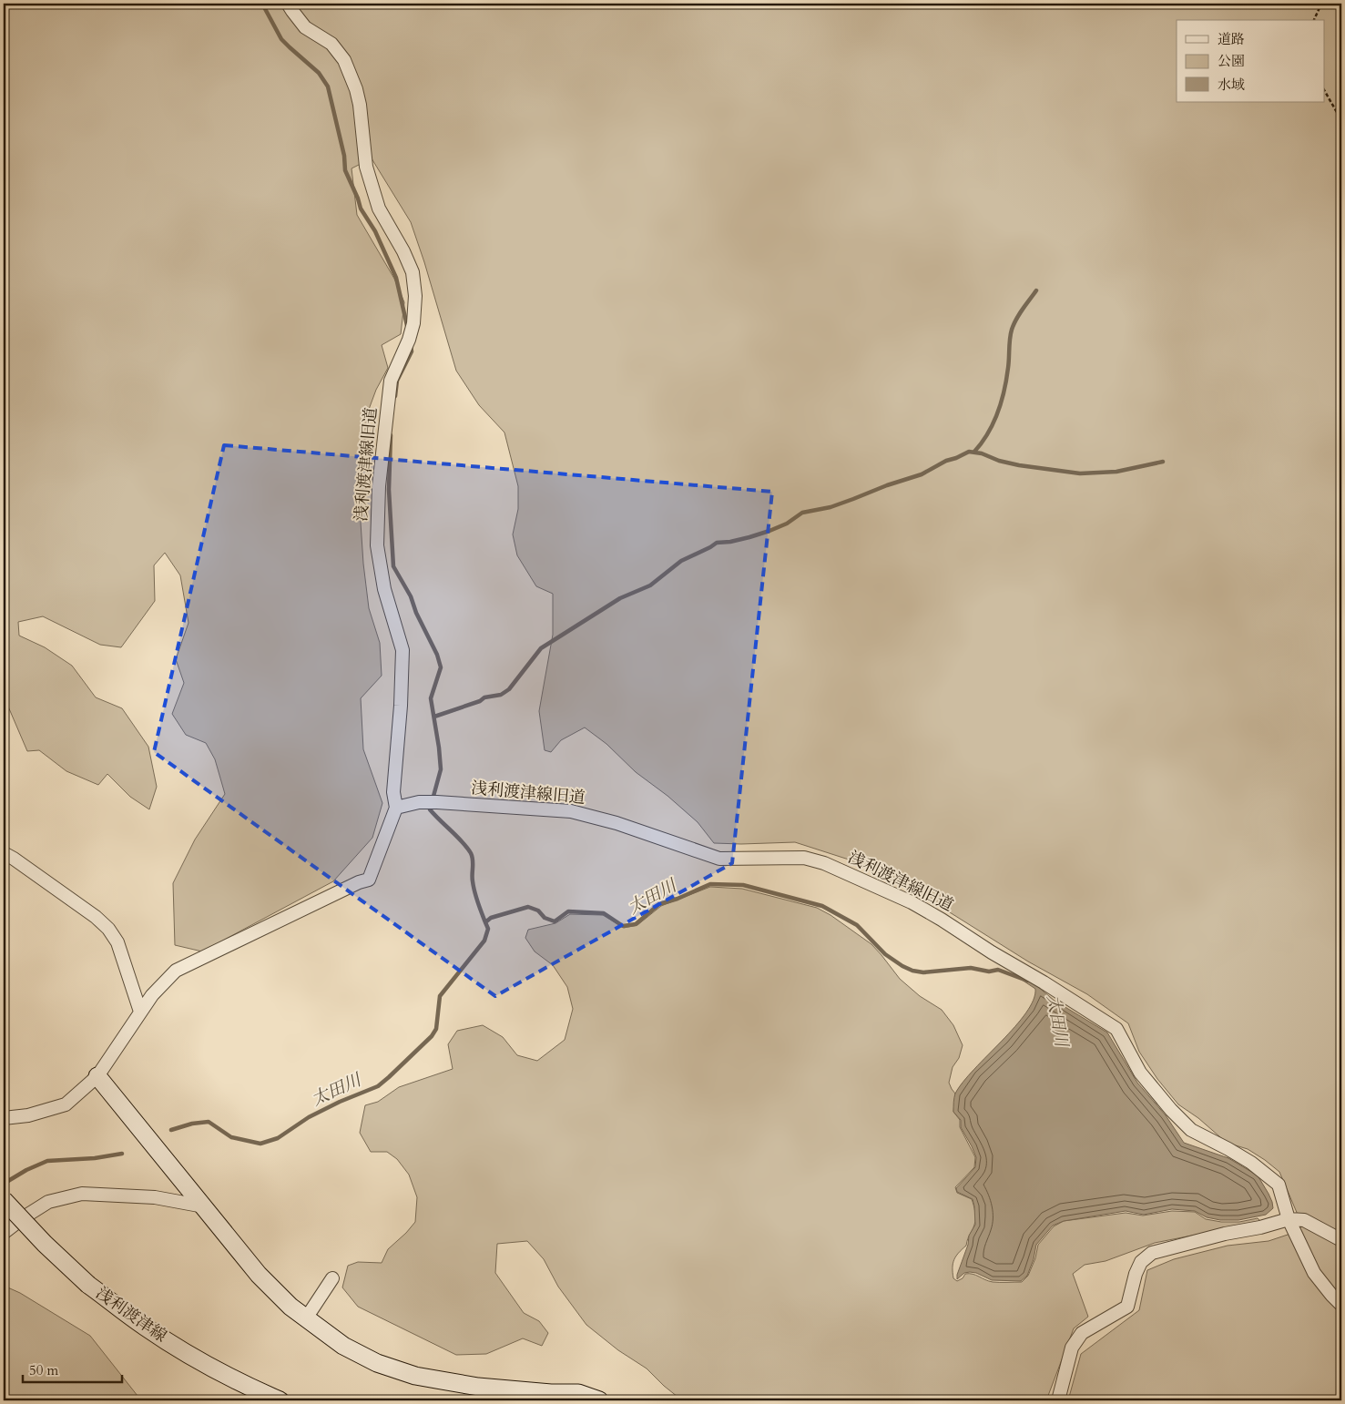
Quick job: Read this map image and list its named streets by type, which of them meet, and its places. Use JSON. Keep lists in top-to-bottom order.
{
  "streets": {
    "main road": ["浅利渡津線"],
    "street": ["浅利渡津線旧道"]
  },
  "water": ["太田川"],
  "legend": ["道路", "公園", "水域"],
  "scale_bar": "50 m"
}
